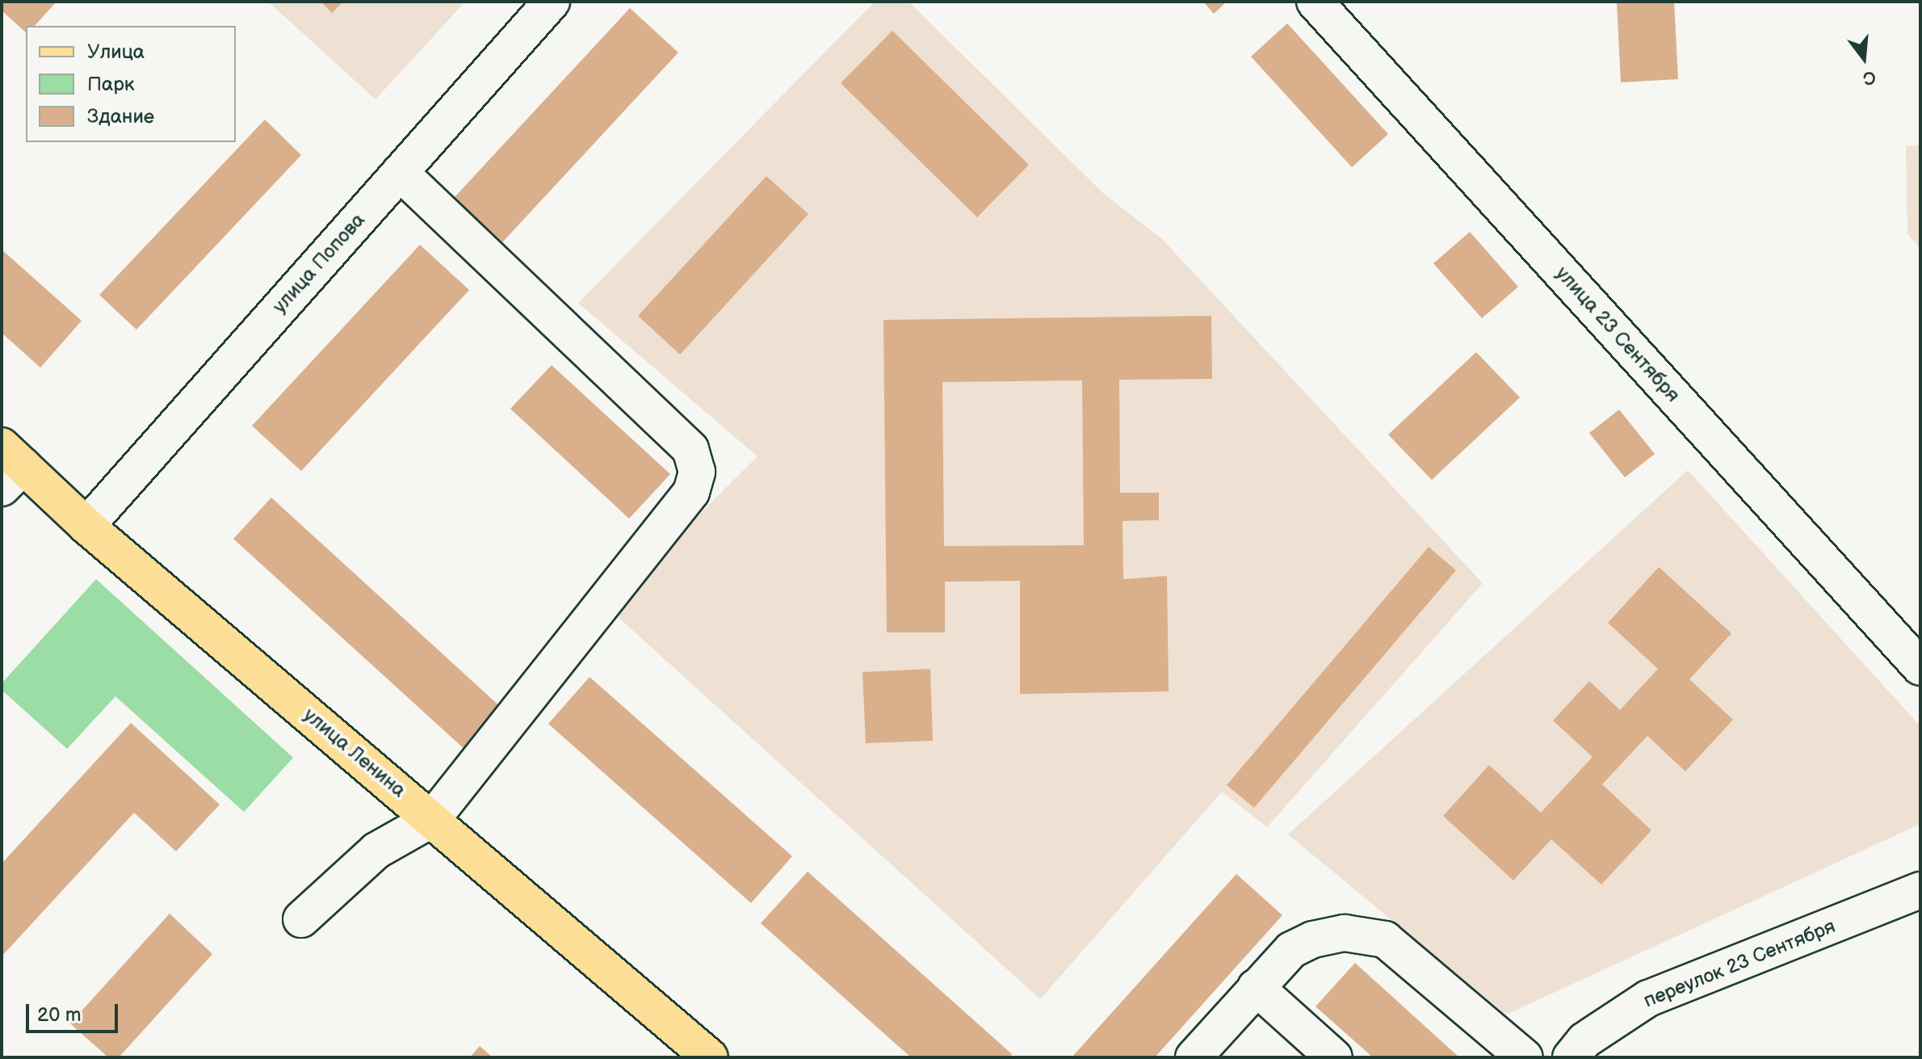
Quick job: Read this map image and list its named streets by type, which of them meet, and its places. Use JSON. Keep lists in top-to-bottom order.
{
  "streets": {
    "main road": ["улица Ленина"],
    "street": ["улица Попова", "улица 23 Сентября", "переулок 23 Сентября"]
  },
  "crossings": [
    ["улица Попова", "улица Ленина"]
  ],
  "legend": ["Улица", "Парк", "Здание"],
  "scale_bar": "20 m",
  "north": "bottom"
}
